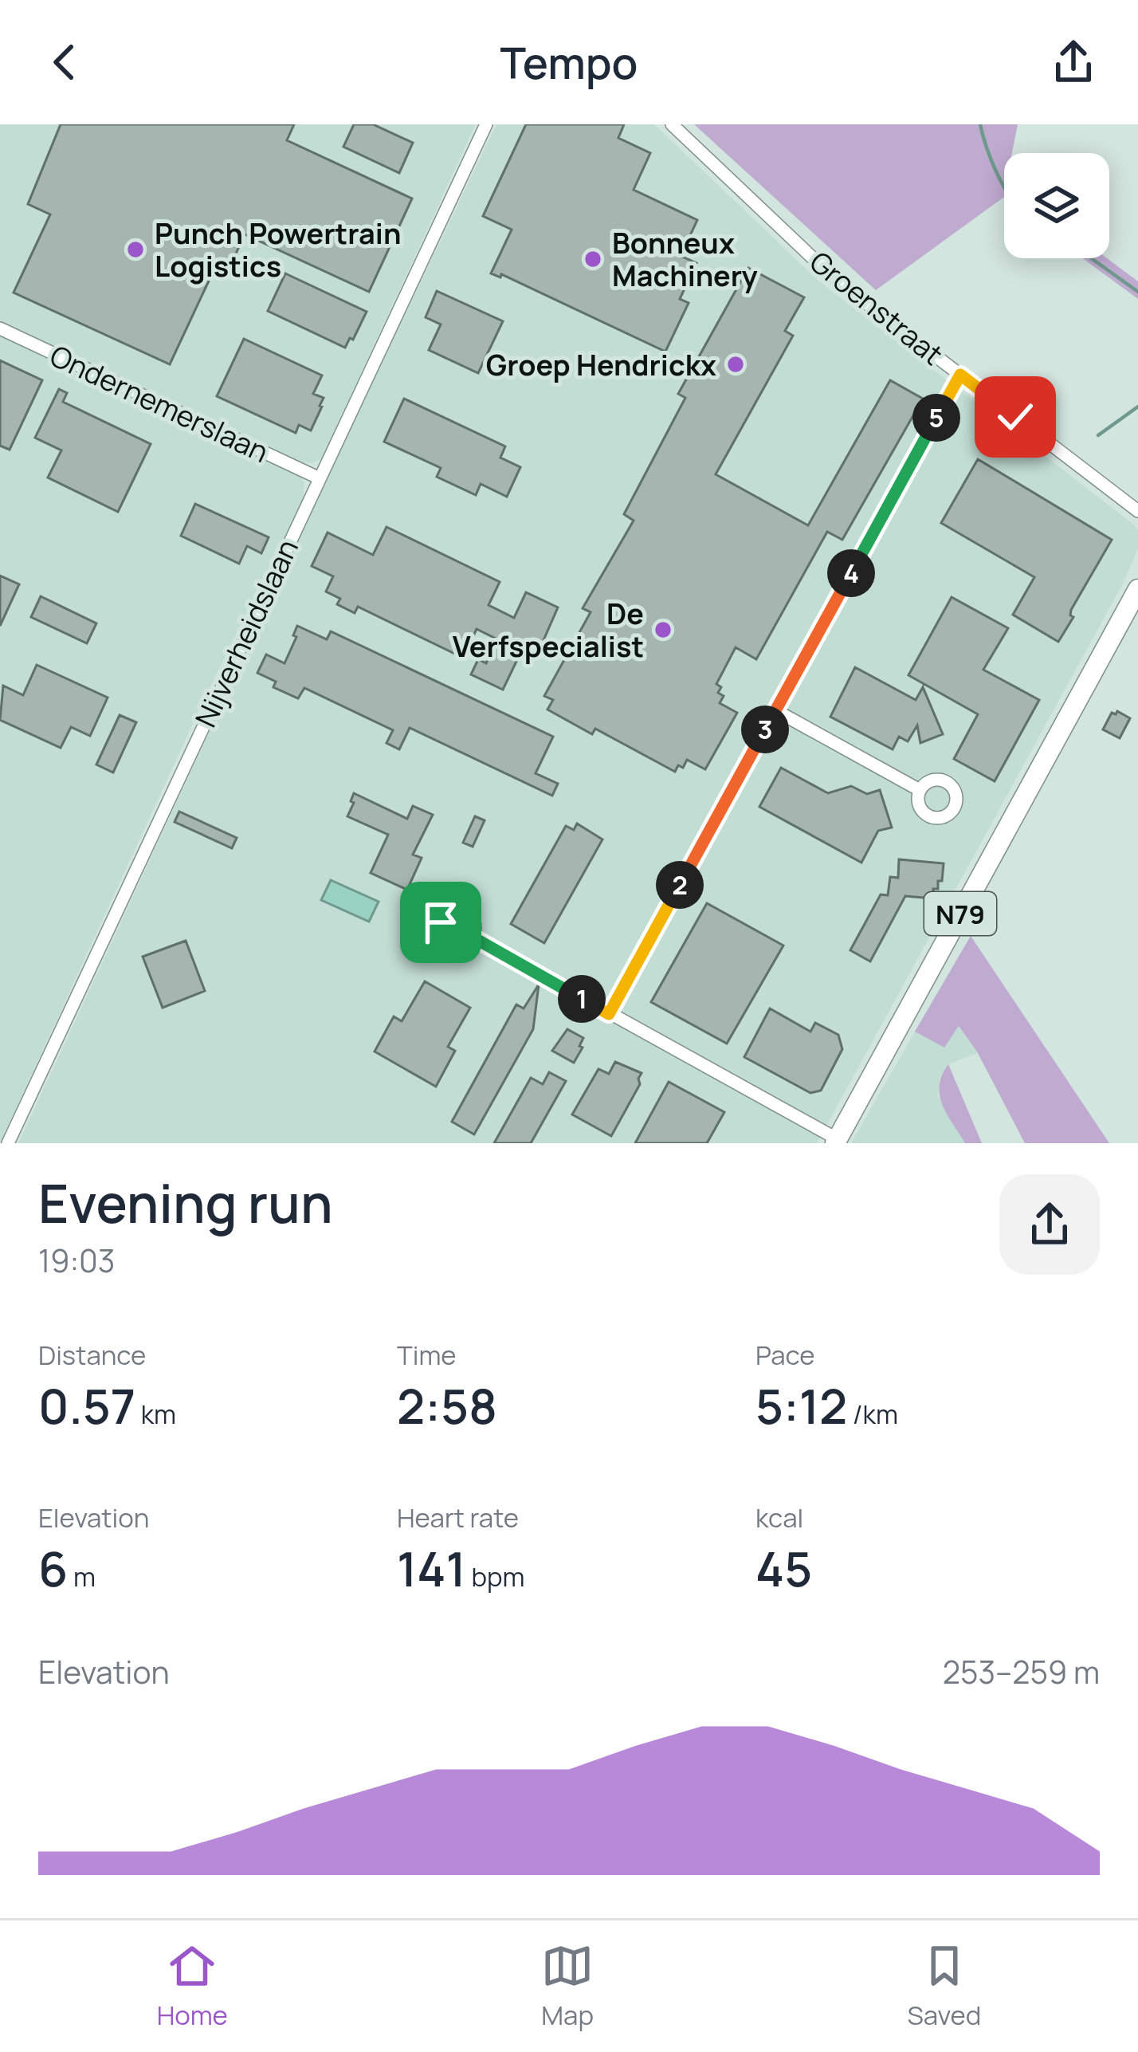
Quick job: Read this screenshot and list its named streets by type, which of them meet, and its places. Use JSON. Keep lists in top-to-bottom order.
{
  "streets": {
    "main road": ["N79"],
    "street": ["Groenstraat", "Ondernemerslaan", "Nijverheidslaan"]
  },
  "crossings": [
    ["Ondernemerslaan", "Nijverheidslaan"]
  ],
  "places": [
    "Punch Powertrain Logistics",
    "Bonneux Machinery",
    "Groep Hendrickx",
    "De Verfspecialist"
  ],
  "page": {
    "header": "Tempo",
    "pins": [
      "5",
      "4",
      "3",
      "2",
      "1"
    ],
    "heading": ["Evening run", "19:03"],
    "stats": [
      ["Distance", "0.57 km"],
      ["Time", "2:58"],
      ["Pace", "5:12 /km"],
      ["Elevation", "6 m"],
      ["Heart rate", "141 bpm"],
      ["kcal", "45"]
    ],
    "chart": ["Elevation", "253–259 m"],
    "tabs": ["Home", "Map", "Saved"]
  }
}
